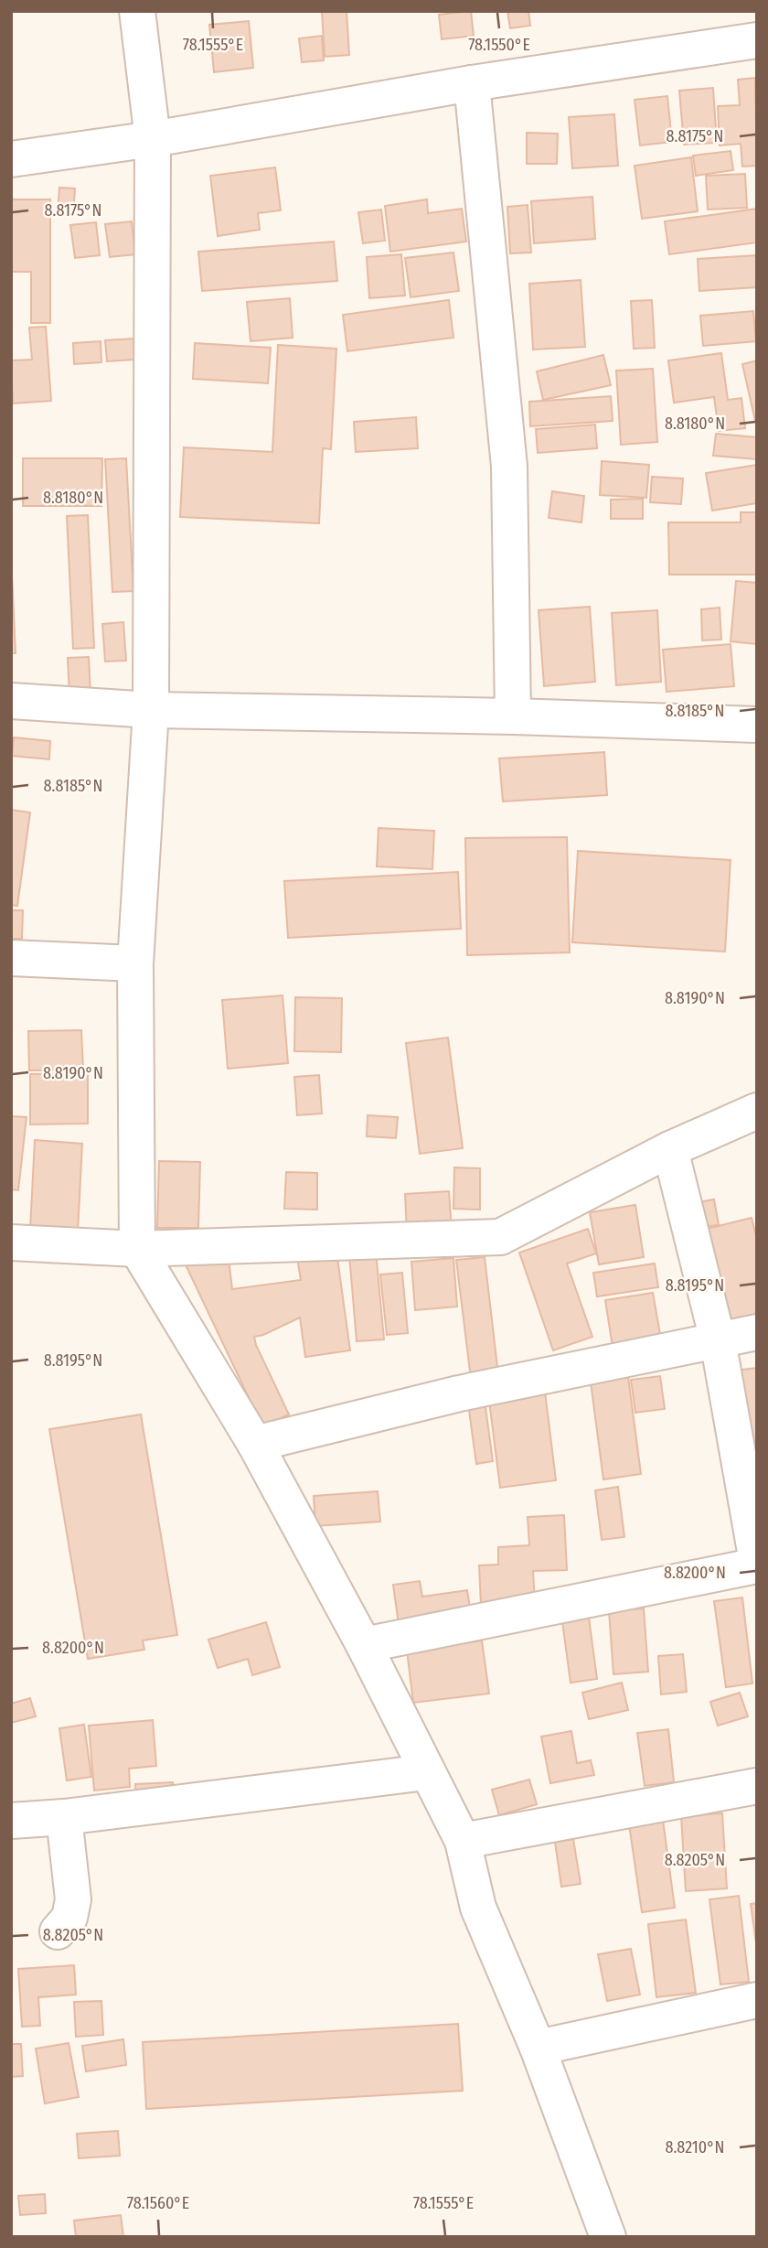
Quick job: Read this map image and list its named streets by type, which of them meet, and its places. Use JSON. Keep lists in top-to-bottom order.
{
  "coordinates": [
    "78.1555°E",
    "78.1550°E",
    "8.8175°N",
    "8.8180°N",
    "8.8185°N",
    "8.8190°N",
    "8.8195°N",
    "8.8200°N",
    "8.8205°N",
    "8.8210°N",
    "78.1560°E"
  ]
}
